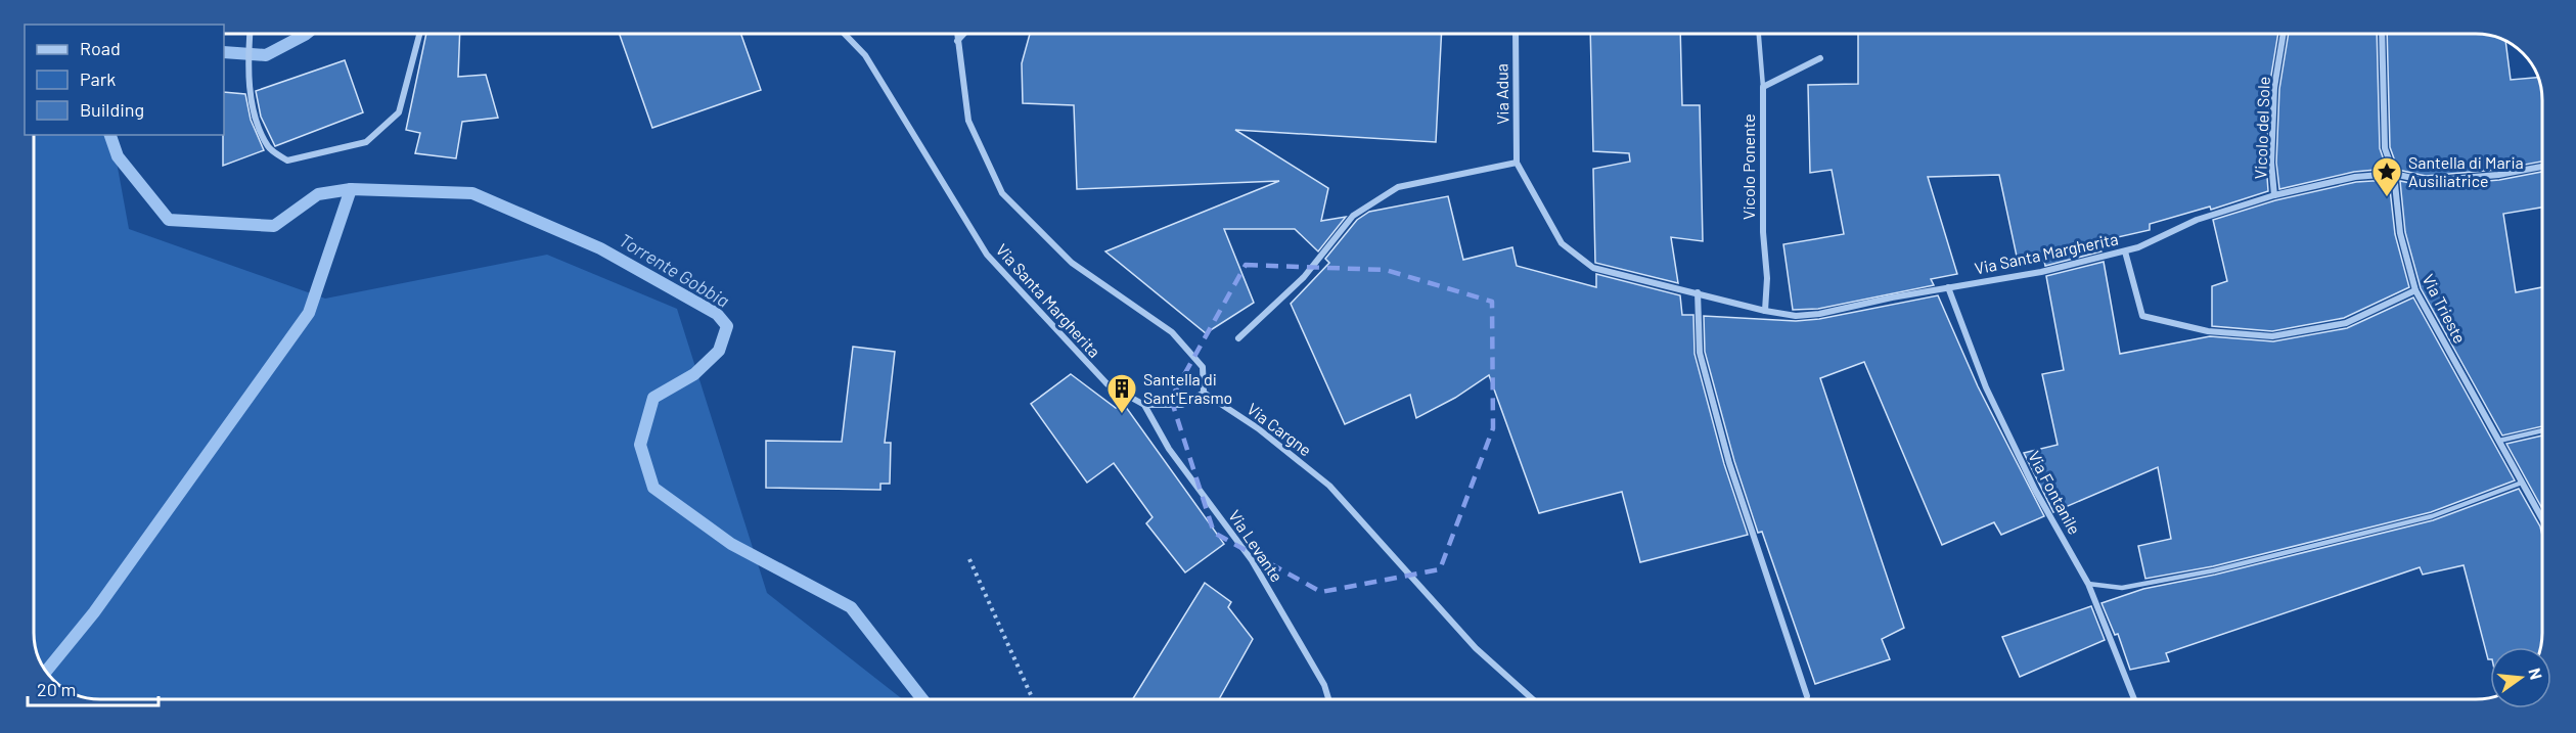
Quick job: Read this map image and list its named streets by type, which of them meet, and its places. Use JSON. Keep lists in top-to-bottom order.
{
  "streets": {
    "street": [
      "Via Adua",
      "Vicolo del Sole",
      "Vicolo Ponente",
      "Via Santa Margherita",
      "Via Trieste",
      "Via Cargne",
      "Via Fontanile",
      "Via Levante"
    ]
  },
  "crossings": [
    ["Via Adua", "Via Santa Margherita"],
    ["Vicolo del Sole", "Via Santa Margherita"],
    ["Vicolo Ponente", "Via Santa Margherita"],
    ["Via Santa Margherita", "Via Trieste"],
    ["Via Santa Margherita", "Via Cargne"],
    ["Via Santa Margherita", "Via Fontanile"],
    ["Via Santa Margherita", "Via Levante"]
  ],
  "water": ["Torrente Gobbia"],
  "places": {
    "place": ["Santella di Maria Ausiliatrice"],
    "building": ["Santella di Sant'Erasmo"]
  },
  "legend": ["Road", "Park", "Building"],
  "scale_bar": "20 m",
  "north": "right"
}
